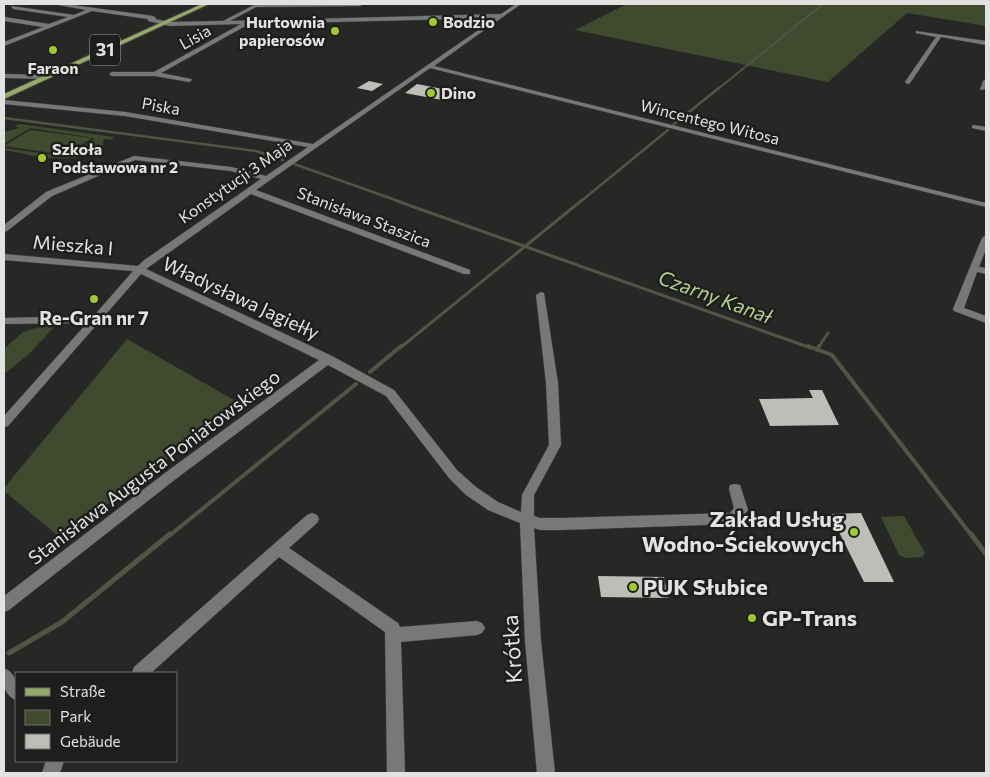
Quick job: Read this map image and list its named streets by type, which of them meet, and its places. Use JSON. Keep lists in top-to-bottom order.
{
  "streets": {
    "main road": ["31"],
    "street": [
      "Lisia",
      "Piska",
      "Wincentego Witosa",
      "Konstytucji 3 Maja",
      "Stanisława Staszica",
      "Mieszka I",
      "Władysława Jagiełły",
      "Stanisława Augusta Poniatowskiego",
      "Krótka"
    ]
  },
  "crossings": [
    ["Piska", "Konstytucji 3 Maja"],
    ["Wincentego Witosa", "Konstytucji 3 Maja"],
    ["Konstytucji 3 Maja", "Stanisława Staszica"],
    ["Konstytucji 3 Maja", "Mieszka I"],
    ["Konstytucji 3 Maja", "Władysława Jagiełły"],
    ["Mieszka I", "Władysława Jagiełły"],
    ["Władysława Jagiełły", "Stanisława Augusta Poniatowskiego"],
    ["Władysława Jagiełły", "Krótka"]
  ],
  "water": ["Czarny Kanał"],
  "places": [
    "Bodzio",
    "Hurtownia papierosów",
    "Faraon",
    "Dino",
    "Szkoła Podstawowa nr 2",
    "Re-Gran nr 7",
    "Zakład Usług Wodno-Ściekowych",
    "PUK Słubice",
    "GP-Trans"
  ],
  "legend": ["Straße", "Park", "Gebäude"]
}
